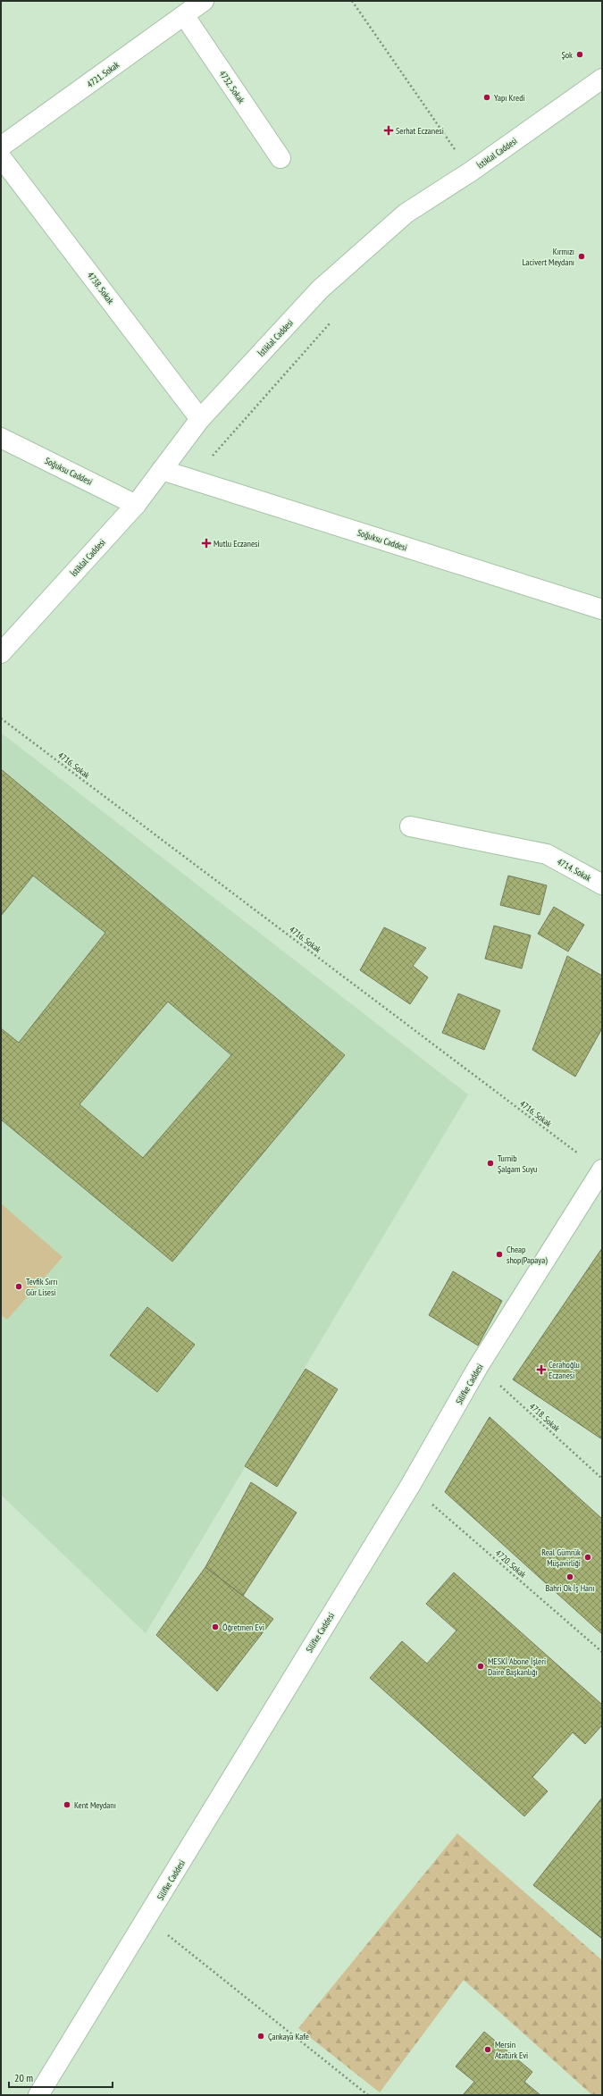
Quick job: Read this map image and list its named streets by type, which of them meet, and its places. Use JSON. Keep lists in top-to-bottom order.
{
  "streets": {
    "street": [
      "4721. Sokak",
      "4732. Sokak",
      "İstiklal Caddesi",
      "4738. Sokak",
      "Soğuksu Caddesi",
      "4714. Sokak",
      "Silifke Caddesi"
    ],
    "path": ["4716. Sokak", "4718. Sokak", "4720. Sokak"]
  },
  "crossings": [
    ["4721. Sokak", "4732. Sokak"],
    ["İstiklal Caddesi", "4738. Sokak"],
    ["İstiklal Caddesi", "Soğuksu Caddesi"],
    ["4716. Sokak", "Silifke Caddesi"],
    ["Silifke Caddesi", "4718. Sokak"],
    ["Silifke Caddesi", "4720. Sokak"]
  ],
  "places": {
    "other": [
      "Şok",
      "Yapı Kredi",
      "Kırmızı Lacivert Meydanı",
      "Turnib Şalgam Suyu",
      "Cheap shop(Papaya)",
      "Tevfik Sırrı Gür Lisesi",
      "Real Gümrük Müşavirliği",
      "Bahri Ok İş Hanı",
      "Öğretmen Evi",
      "MESKİ Abone İşleri Daire Başkanlığı",
      "Kent Meydanı",
      "Çankaya Kafe",
      "Mersin Atatürk Evi"
    ],
    "health": ["Serhat Eczanesi", "Mutlu Eczanesi", "Cerahoğlu Eczanesi"]
  },
  "scale_bar": "20 m"
}
